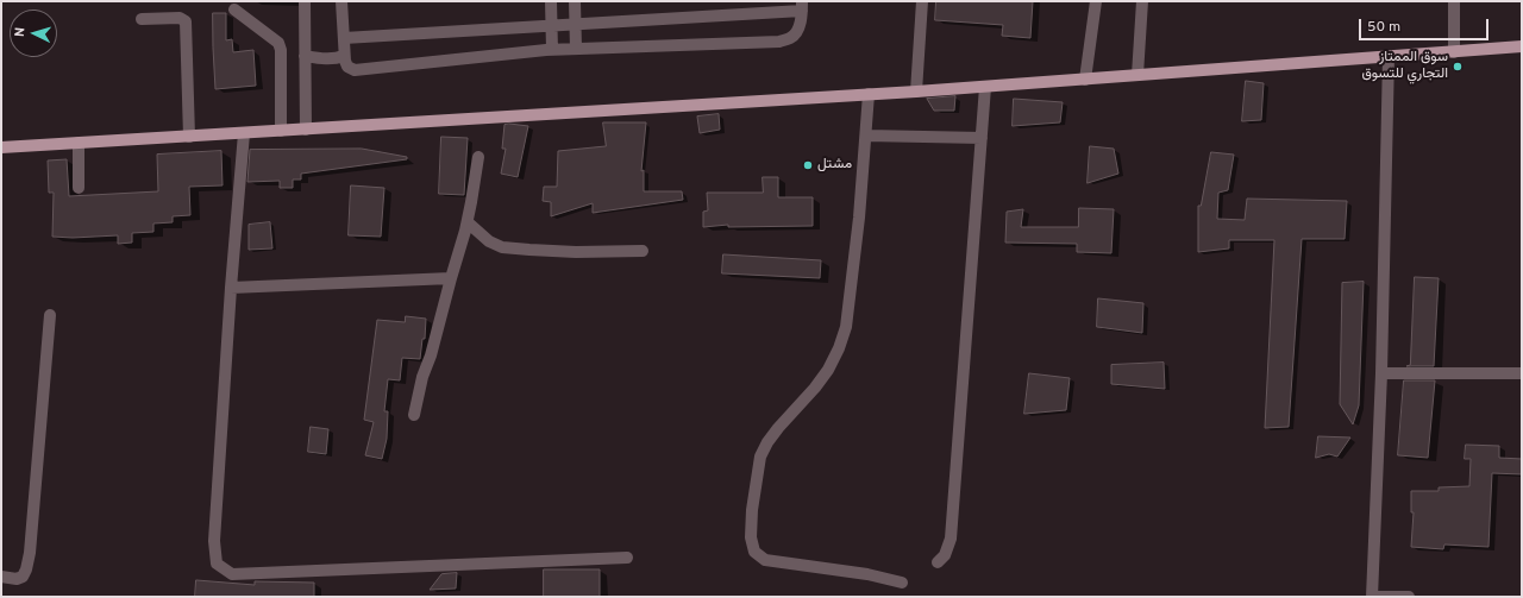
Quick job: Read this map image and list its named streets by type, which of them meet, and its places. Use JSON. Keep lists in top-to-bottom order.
{
  "places": ["سوق الممتاز التجاري للتسوق", "مشتل"],
  "scale_bar": "50 m",
  "north": "left"
}
